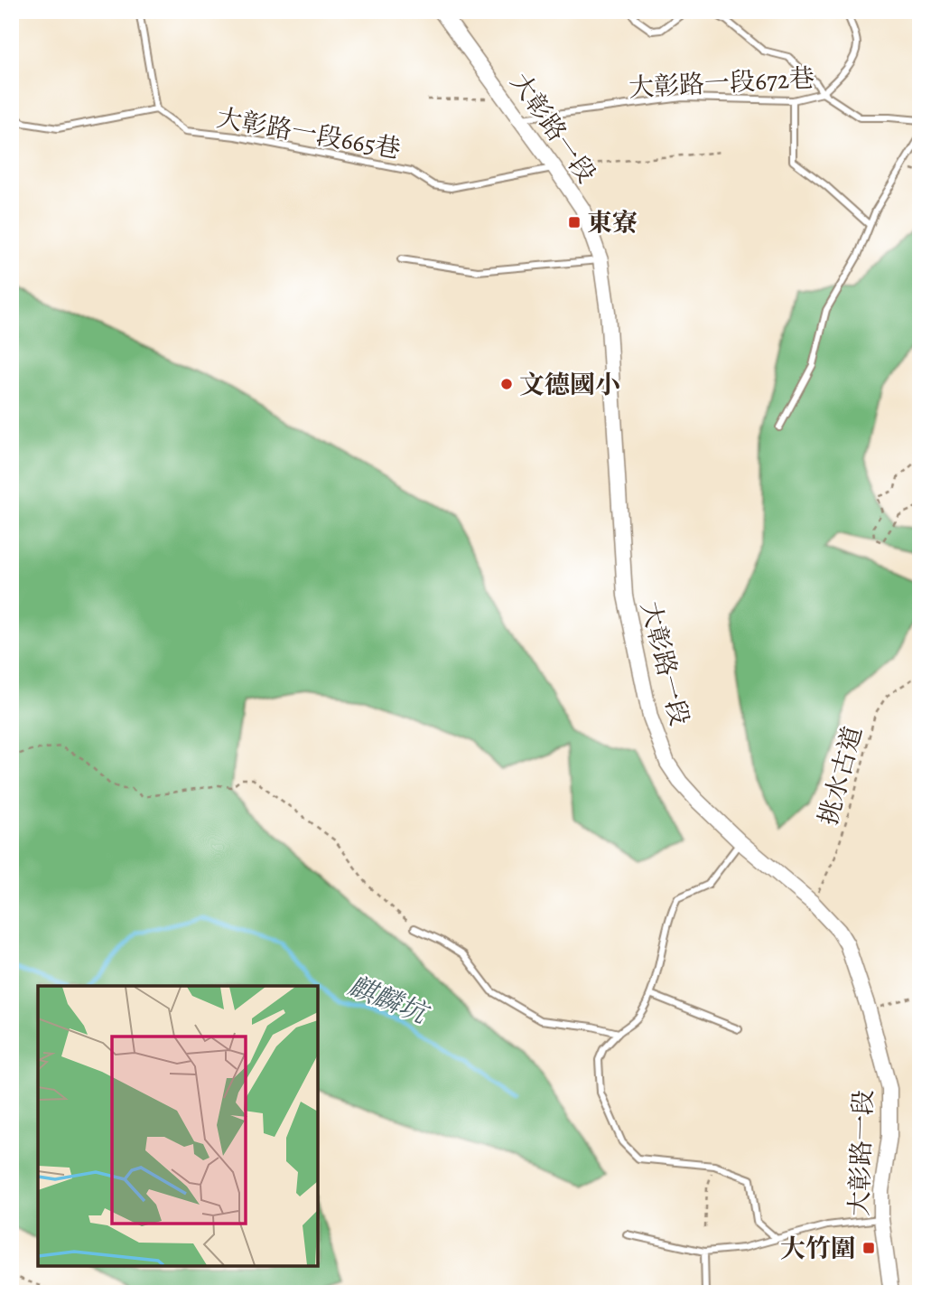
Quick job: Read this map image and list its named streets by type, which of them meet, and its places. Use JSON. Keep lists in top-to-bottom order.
{
  "streets": {
    "main road": ["大彰路一段"],
    "lane": ["大彰路一段672巷", "大彰路一段665巷"],
    "path": ["挑水古道"]
  },
  "crossings": [
    ["大彰路一段672巷", "大彰路一段"],
    ["大彰路一段", "大彰路一段665巷"],
    ["大彰路一段", "挑水古道"]
  ],
  "water": ["麒麟坑"],
  "places": {
    "transit": ["東寮", "大竹圍"],
    "other": ["文德國小"]
  }
}
